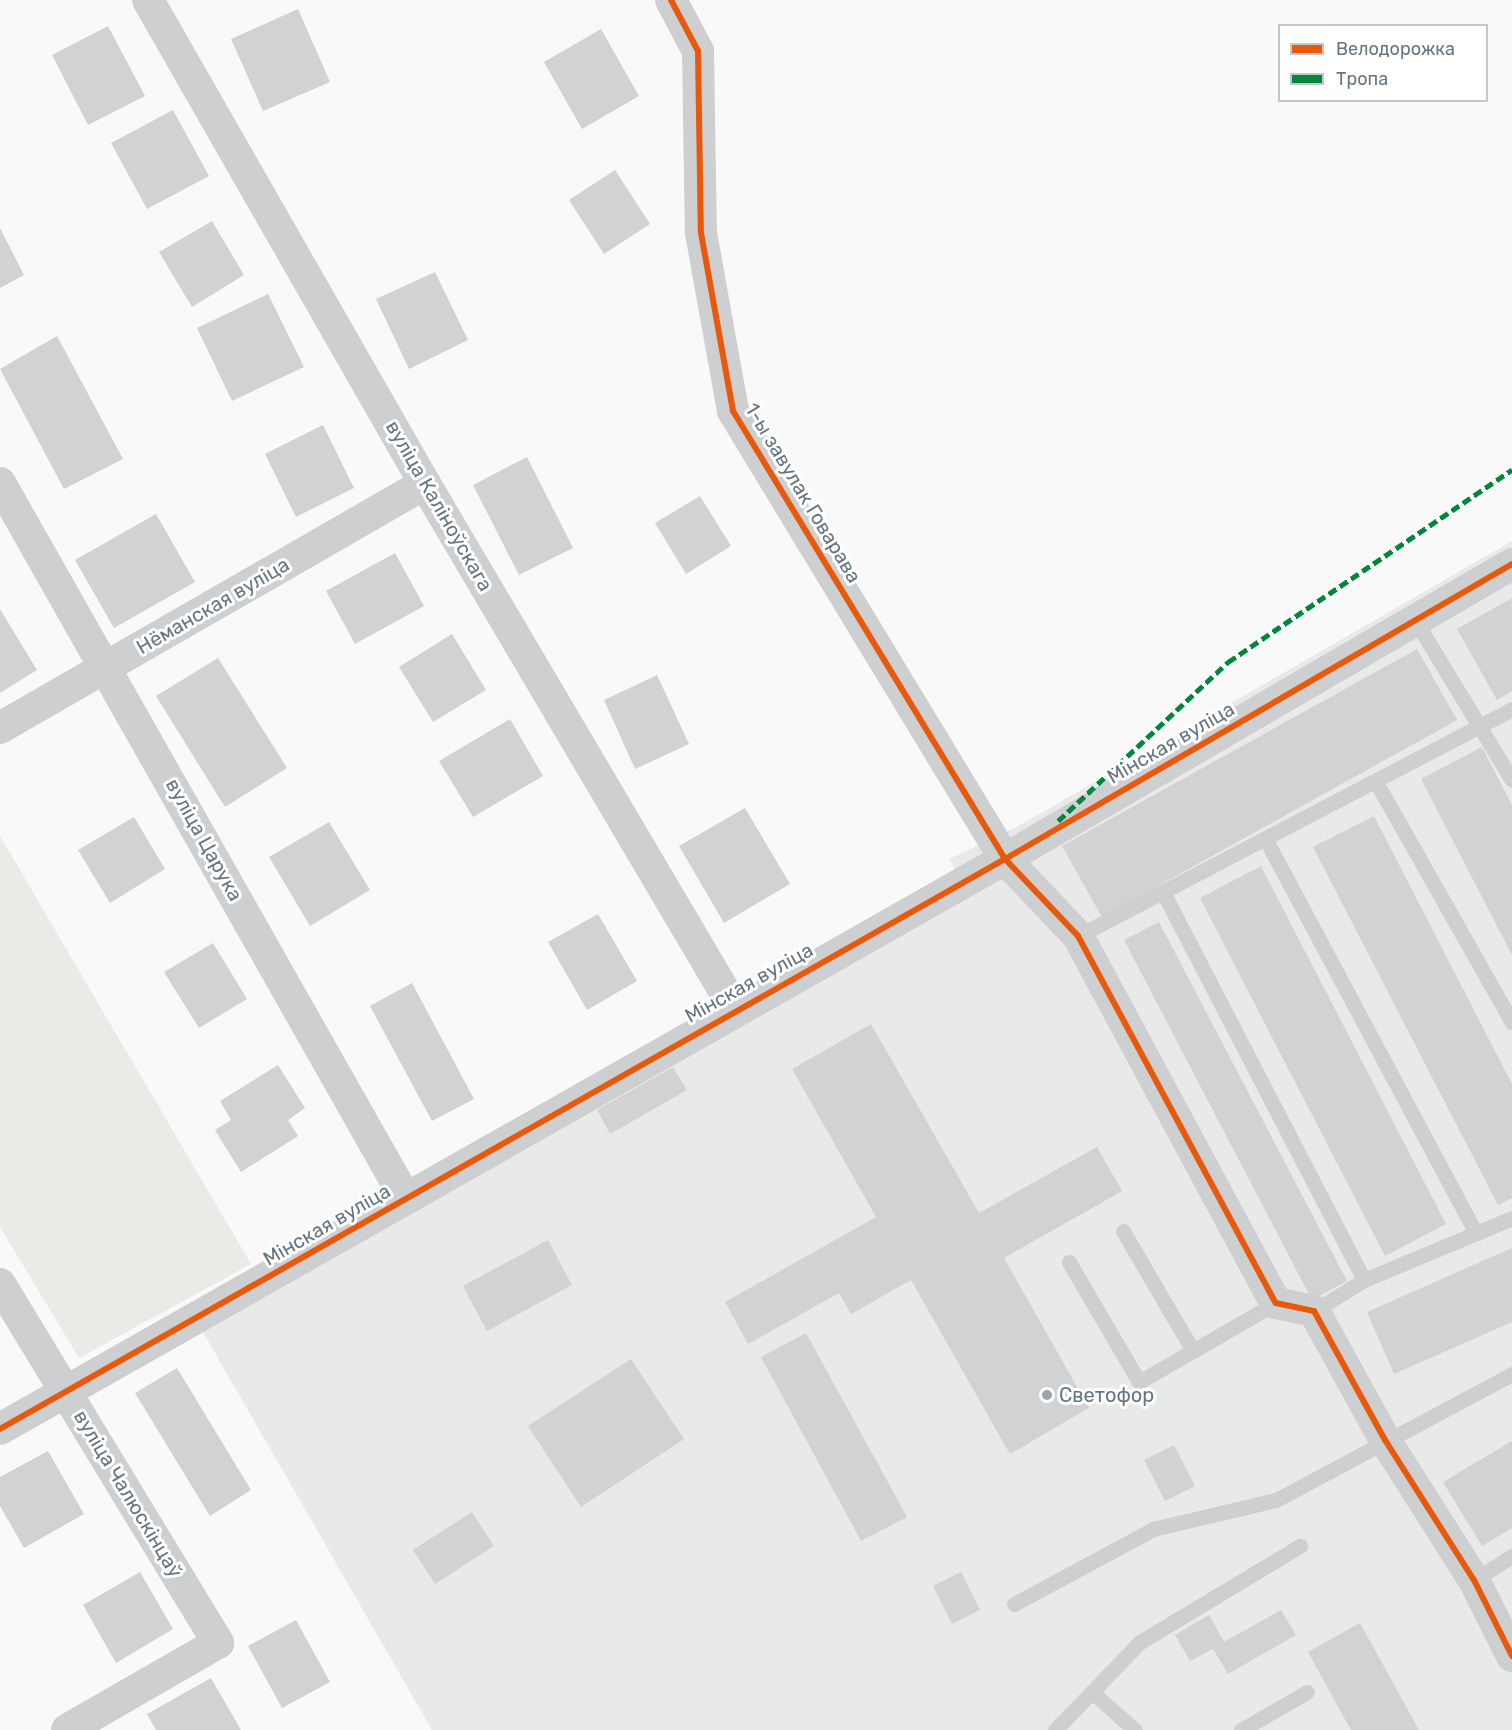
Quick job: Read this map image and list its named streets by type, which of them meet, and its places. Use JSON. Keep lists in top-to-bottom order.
{
  "streets": {
    "street": [
      "1-ы завулак Говарава",
      "вуліца Каліноўскага",
      "Нёманская вуліца",
      "Мінская вуліца",
      "вуліца Царука",
      "вуліца Чалюскінцаў"
    ]
  },
  "crossings": [
    ["1-ы завулак Говарава", "Мінская вуліца"],
    ["вуліца Каліноўскага", "Нёманская вуліца"],
    ["вуліца Каліноўскага", "Мінская вуліца"],
    ["Нёманская вуліца", "вуліца Царука"],
    ["Мінская вуліца", "вуліца Царука"],
    ["Мінская вуліца", "вуліца Чалюскінцаў"]
  ],
  "places": ["Светофор"],
  "legend": ["Велодорожка", "Тропа"]
}
